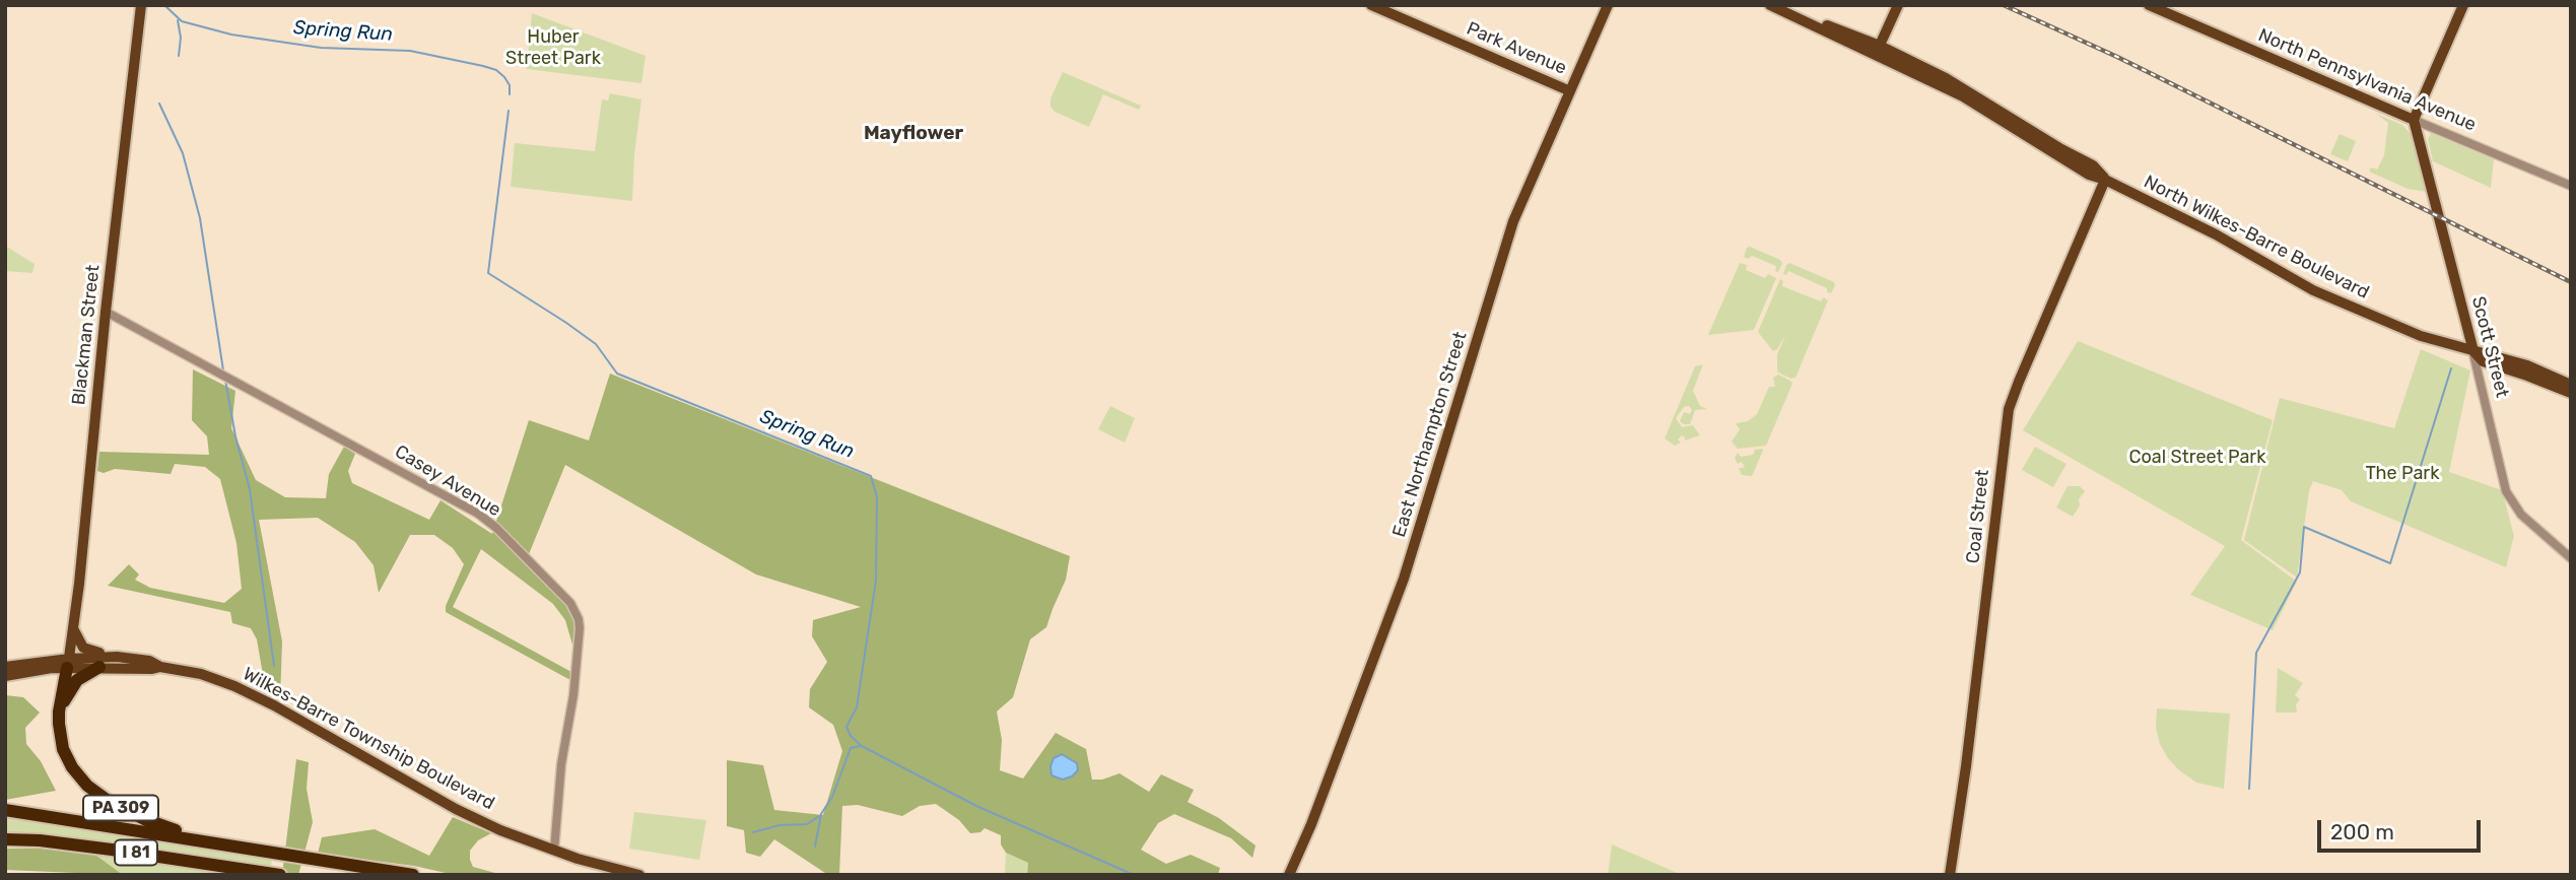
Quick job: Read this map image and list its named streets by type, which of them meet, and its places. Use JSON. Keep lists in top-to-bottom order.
{
  "streets": {
    "highway": ["PA 309", "I 81"],
    "main road": [
      "Park Avenue",
      "North Pennsylvania Avenue",
      "North Wilkes-Barre Boulevard",
      "Blackman Street",
      "Scott Street",
      "East Northampton Street",
      "Coal Street",
      "Wilkes-Barre Township Boulevard"
    ],
    "street": ["Casey Avenue"]
  },
  "crossings": [
    ["Park Avenue", "East Northampton Street"],
    ["North Pennsylvania Avenue", "Scott Street"],
    ["North Wilkes-Barre Boulevard", "Scott Street"],
    ["North Wilkes-Barre Boulevard", "Coal Street"],
    ["Blackman Street", "Casey Avenue"],
    ["Blackman Street", "Wilkes-Barre Township Boulevard"],
    ["Blackman Street", "PA 309"],
    ["Casey Avenue", "Wilkes-Barre Township Boulevard"],
    ["Wilkes-Barre Township Boulevard", "PA 309"],
    ["PA 309", "I 81"]
  ],
  "districts": ["Mayflower"],
  "water": ["Spring Run"],
  "parks": ["Huber Street Park", "Coal Street Park", "The Park"],
  "scale_bar": "200 m"
}
